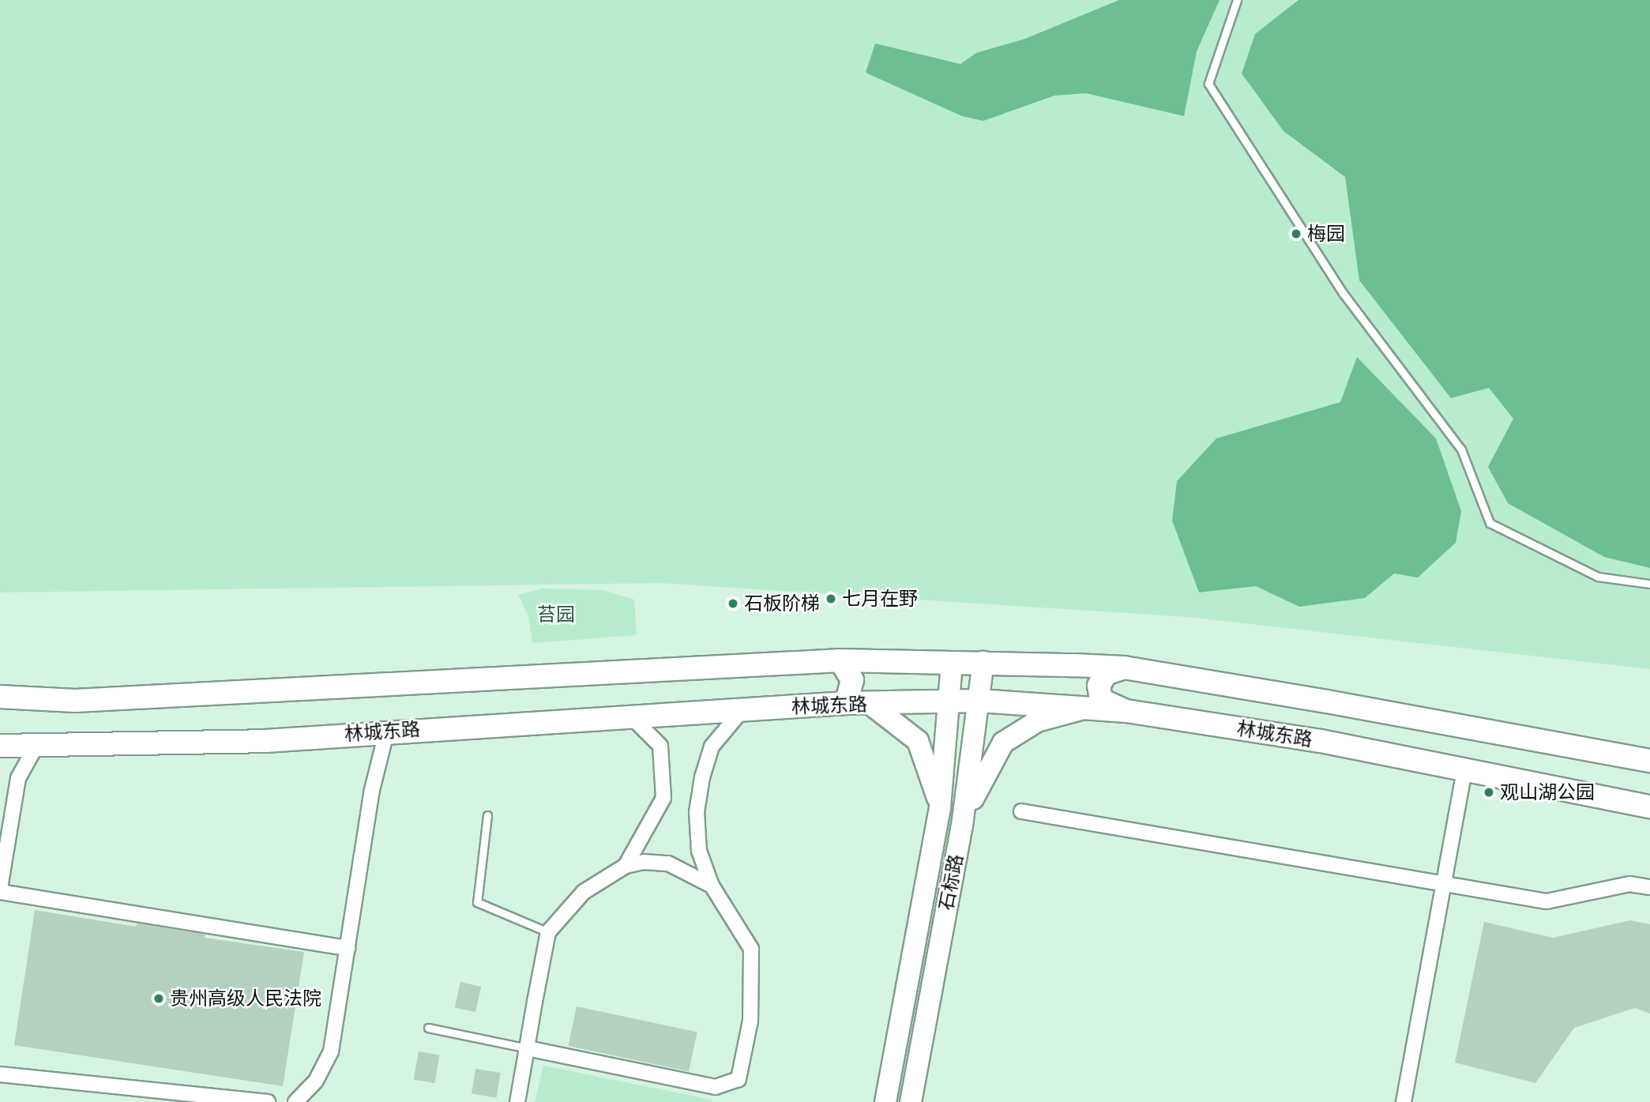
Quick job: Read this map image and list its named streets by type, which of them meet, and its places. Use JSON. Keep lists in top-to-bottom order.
{
  "streets": {
    "main road": ["林城东路", "石标路"]
  },
  "crossings": [
    ["林城东路", "石标路"]
  ],
  "parks": ["苔园"],
  "places": [
    "梅园",
    "七月在野",
    "石板阶梯",
    "观山湖公园",
    "贵州高级人民法院"
  ]
}
